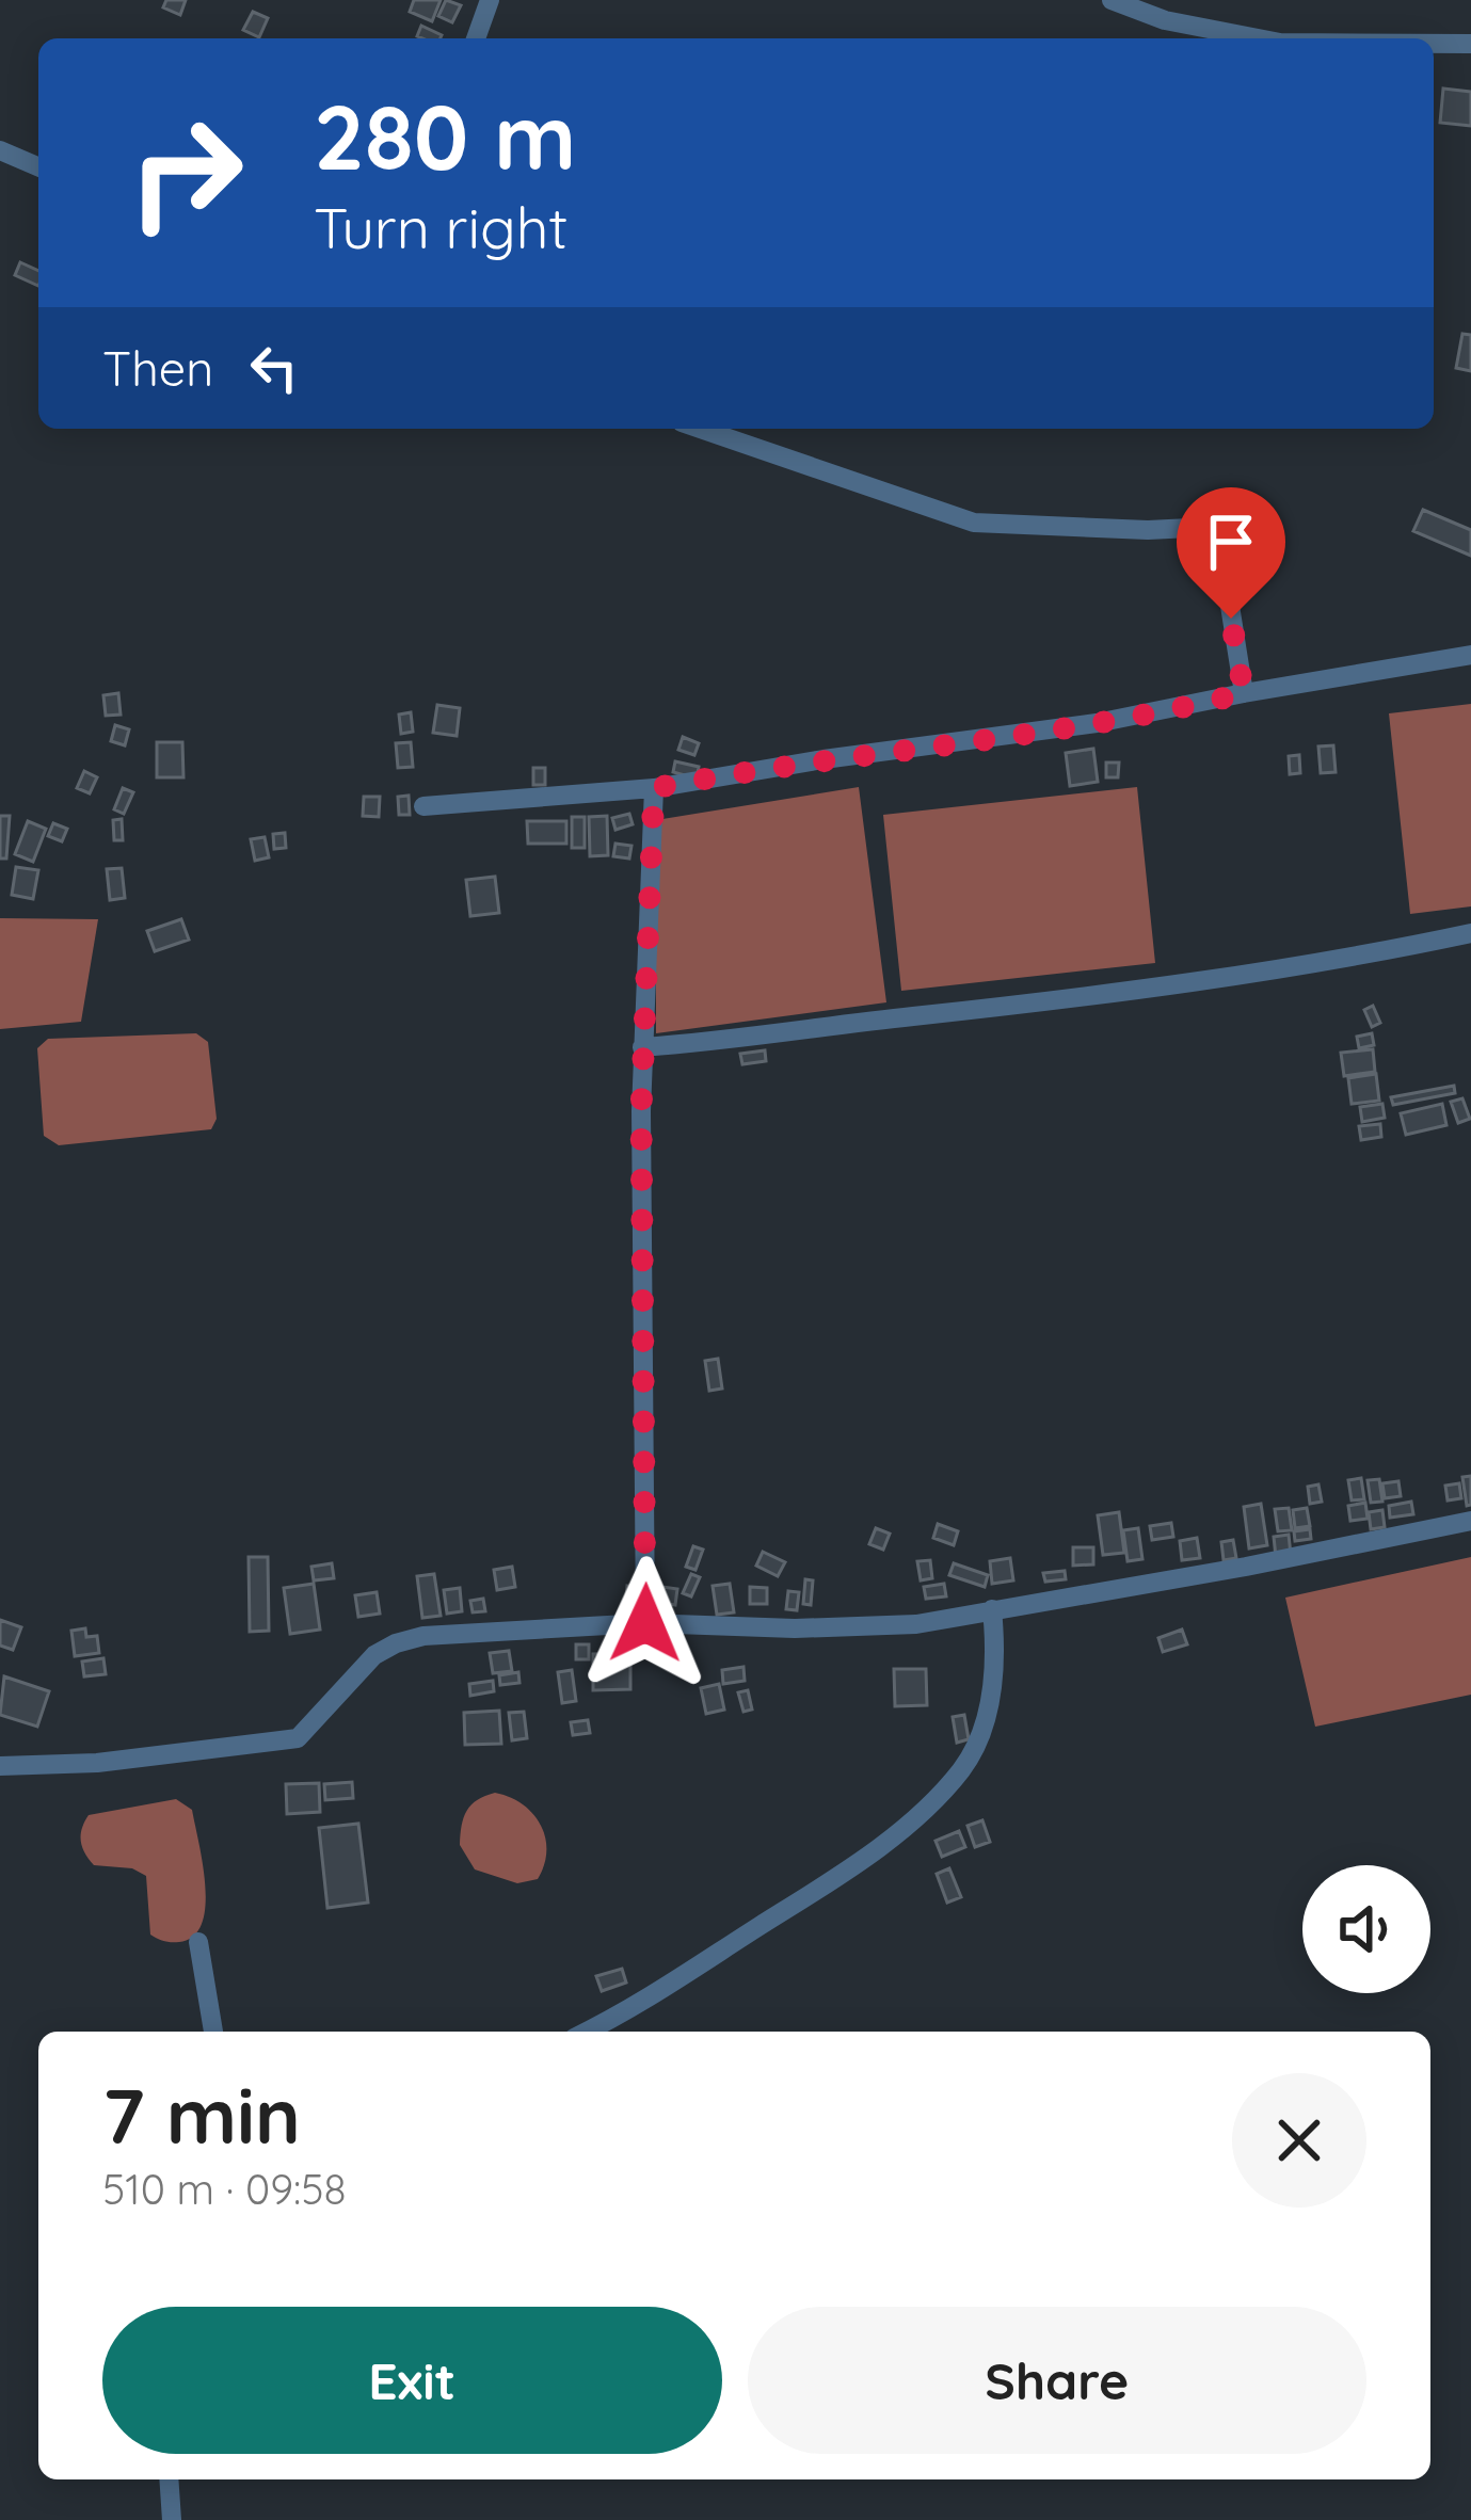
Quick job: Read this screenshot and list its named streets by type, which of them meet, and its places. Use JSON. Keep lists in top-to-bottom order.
{
  "page": {
    "turn": ["280 m", "Turn right"],
    "then": "Then",
    "heading": ["7 min", "510 m · 09:58"],
    "buttons": ["Exit", "Share"]
  }
}
